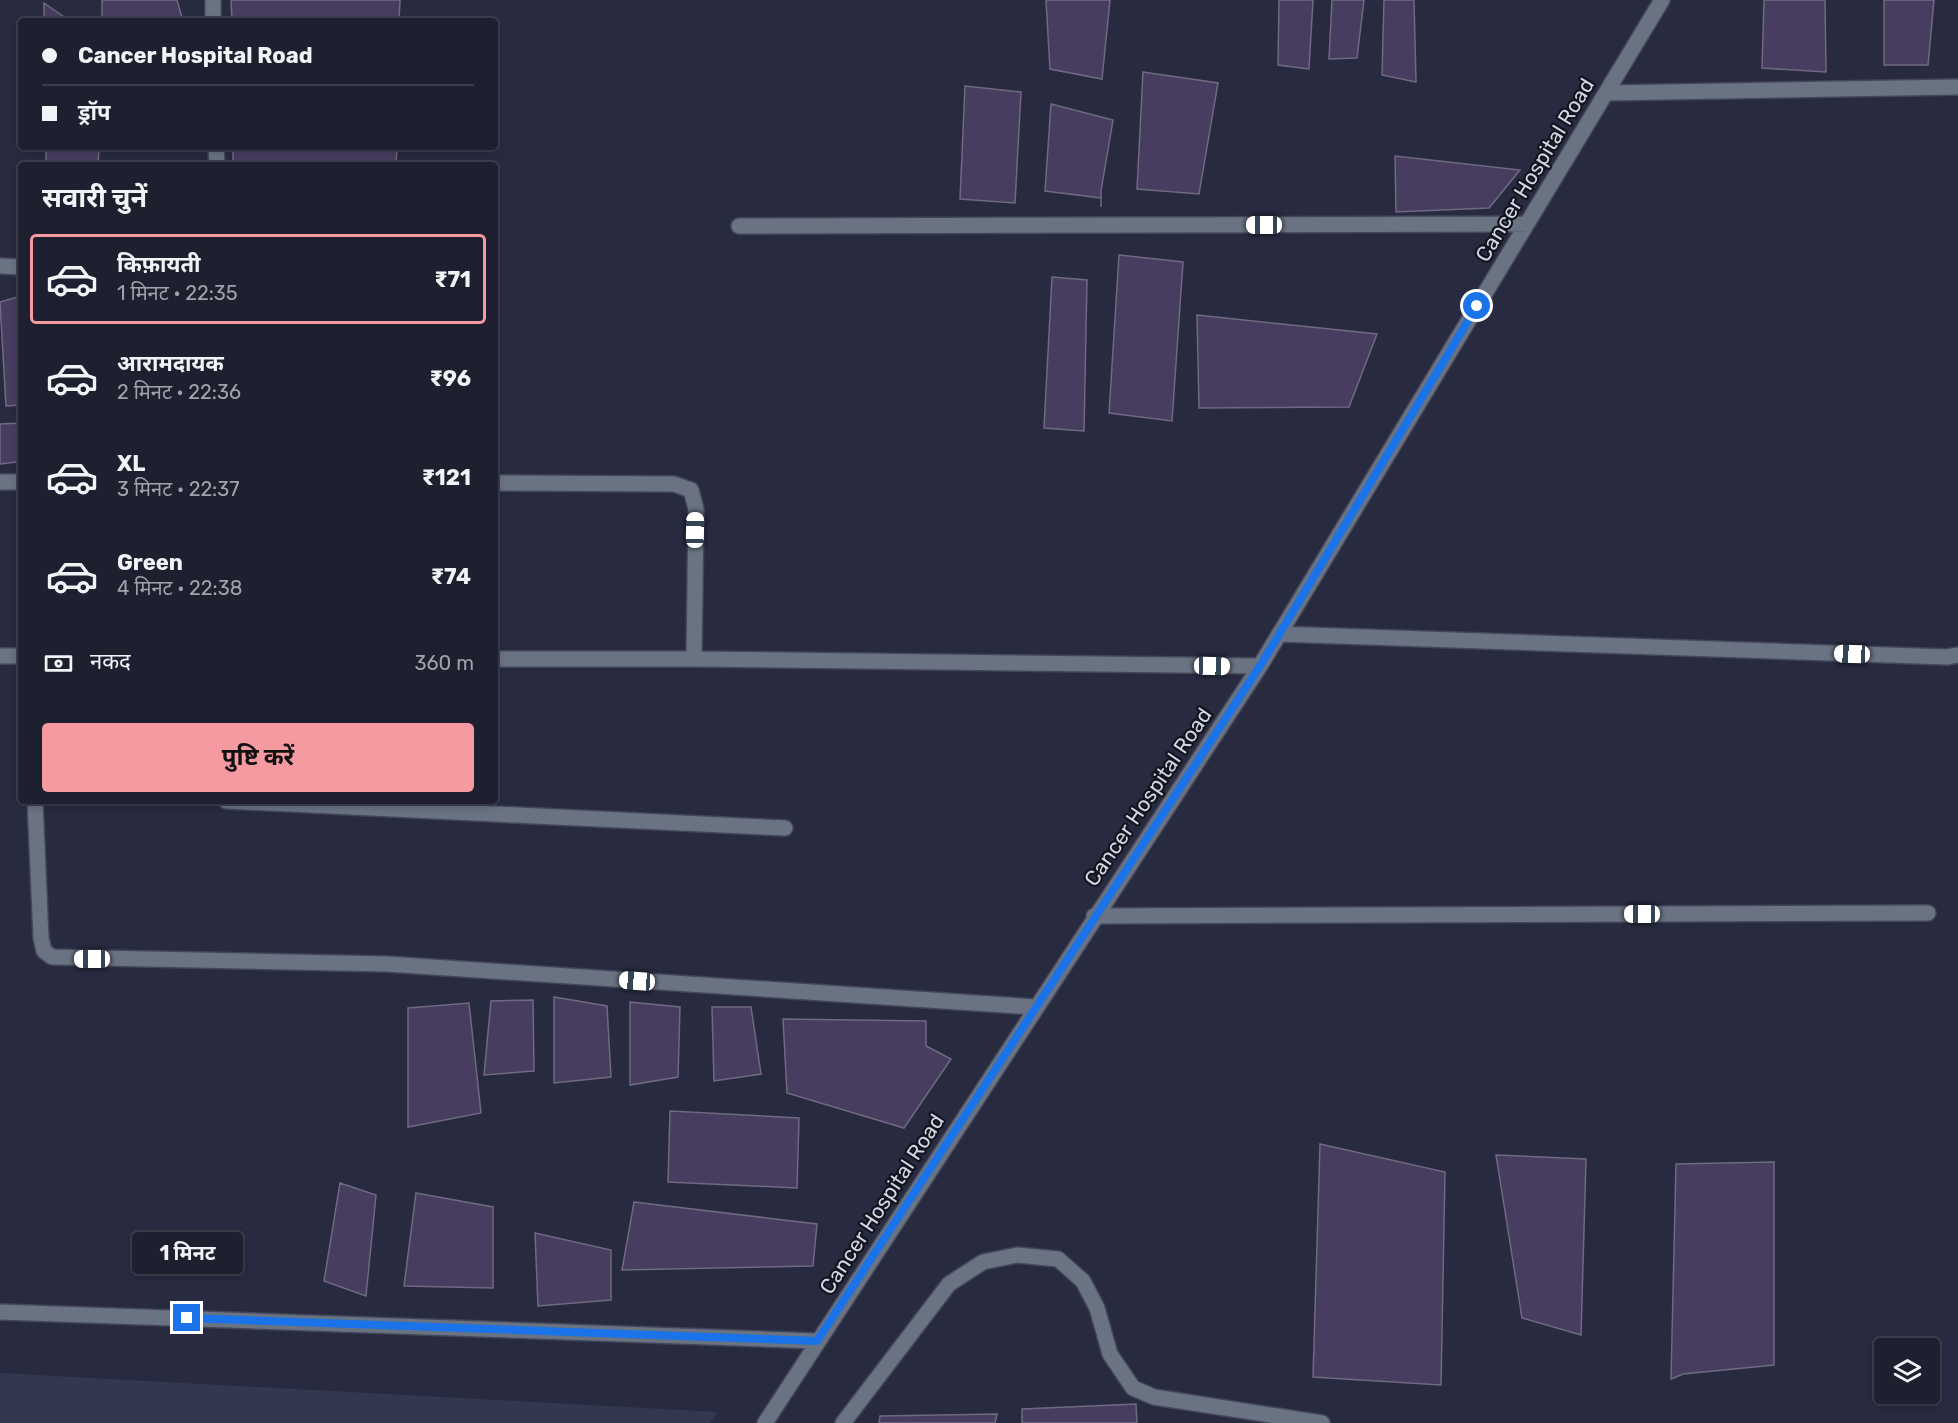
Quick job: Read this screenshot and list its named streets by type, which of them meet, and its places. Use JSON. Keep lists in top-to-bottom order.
{
  "streets": {
    "street": ["Cancer Hospital Road"]
  },
  "page": {
    "banner": ["Cancer Hospital Road", "ड्रॉप"],
    "heading": "सवारी चुनें",
    "list": [
      {
        "name": "किफ़ायती",
        "note": "1 मिनट · 22:35",
        "value": "₹71"
      },
      {
        "name": "आरामदायक",
        "note": "2 मिनट · 22:36",
        "value": "₹96"
      },
      {
        "name": "XL",
        "note": "3 मिनट · 22:37",
        "value": "₹121"
      },
      {
        "name": "Green",
        "note": "4 मिनट · 22:38",
        "value": "₹74"
      }
    ],
    "pay": ["नकद", "360 m"],
    "buttons": "पुष्टि करें",
    "bubble": "1 मिनट"
  }
}
